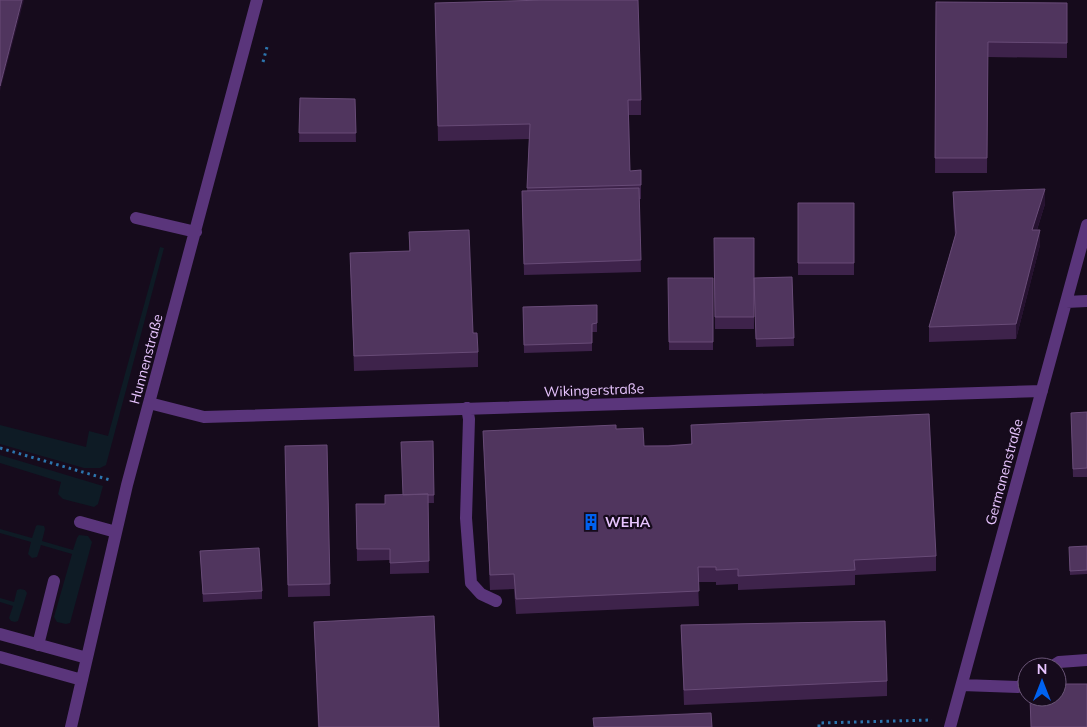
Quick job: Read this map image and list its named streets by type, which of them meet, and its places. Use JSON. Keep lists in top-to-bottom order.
{
  "streets": {
    "street": ["Hunnenstraße", "Wikingerstraße", "Germanenstraße"]
  },
  "crossings": [
    ["Hunnenstraße", "Wikingerstraße"],
    ["Wikingerstraße", "Germanenstraße"]
  ],
  "places": {
    "building": ["WEHA"]
  },
  "north": "top"
}
